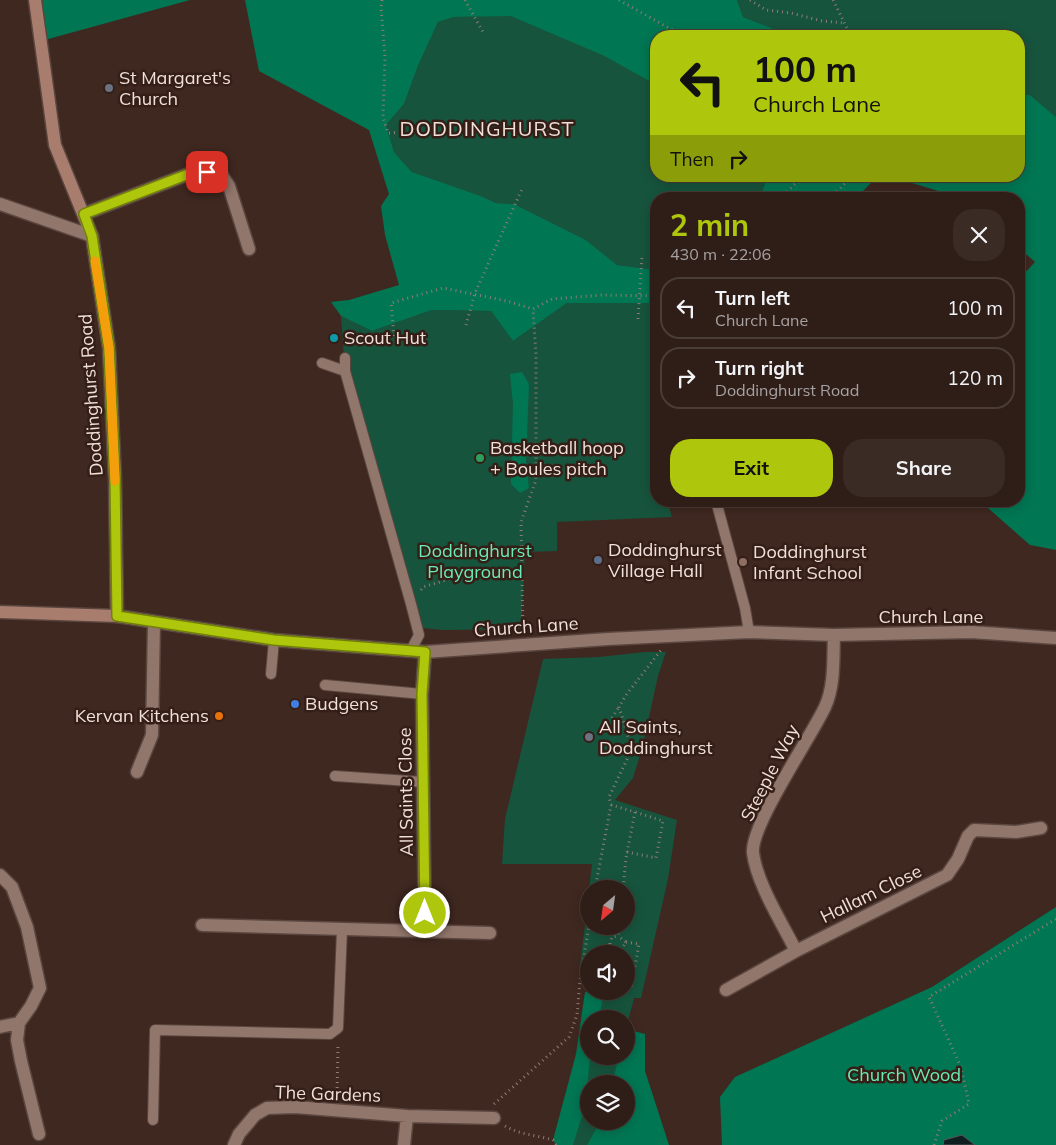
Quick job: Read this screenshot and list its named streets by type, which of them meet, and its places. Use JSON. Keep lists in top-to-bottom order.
{
  "streets": {
    "street": [
      "Doddinghurst Road",
      "Church Lane",
      "Steeple Way",
      "All Saints Close",
      "Hallam Close",
      "The Gardens"
    ]
  },
  "crossings": [
    ["Doddinghurst Road", "Church Lane"],
    ["Church Lane", "Steeple Way"],
    ["Church Lane", "All Saints Close"],
    ["Steeple Way", "Hallam Close"]
  ],
  "districts": ["DODDINGHURST"],
  "parks": ["Doddinghurst Playground", "Church Wood"],
  "places": [
    "St Margaret's Church",
    "Scout Hut",
    "Basketball hoop + Boules pitch",
    "Doddinghurst Village Hall",
    "Doddinghurst Infant School",
    "Budgens",
    "Kervan Kitchens",
    "All Saints, Doddinghurst"
  ],
  "north": "bottom left",
  "page": {
    "turn": ["100 m", "Church Lane"],
    "then": "Then",
    "heading": ["2 min", "430 m · 22:06"],
    "list": [
      {
        "name": "Turn left",
        "note": "Church Lane",
        "value": "100 m"
      },
      {
        "name": "Turn right",
        "note": "Doddinghurst Road",
        "value": "120 m"
      }
    ],
    "buttons": ["Exit", "Share"]
  }
}
